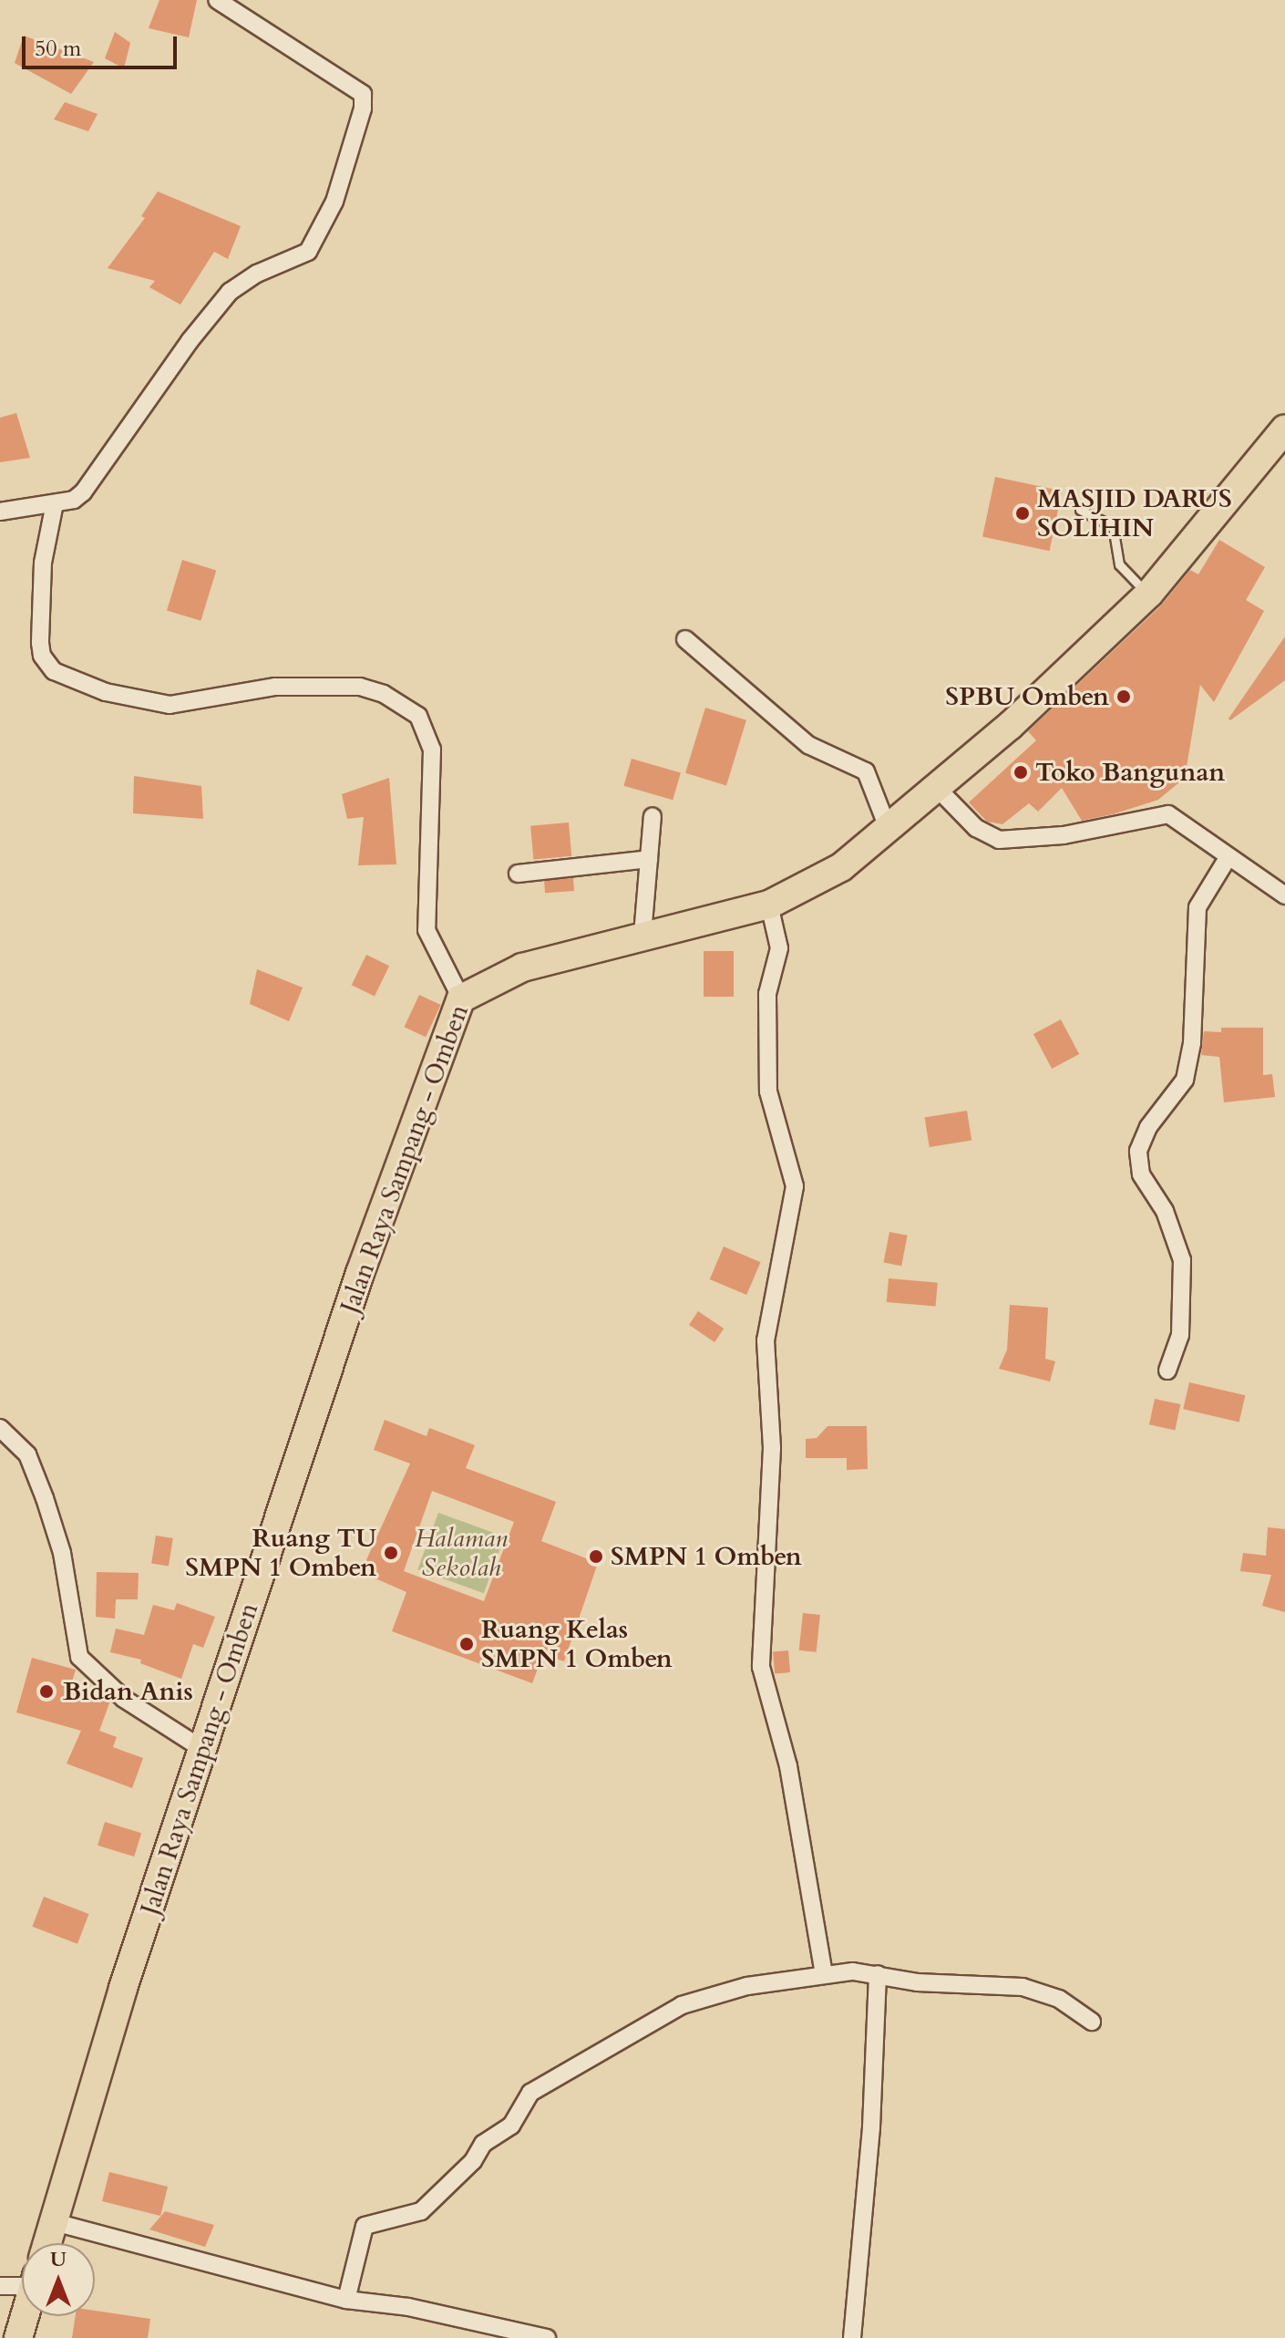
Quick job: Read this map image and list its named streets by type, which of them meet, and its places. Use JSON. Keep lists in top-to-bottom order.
{
  "streets": {
    "main road": ["Jalan Raya Sampang - Omben"]
  },
  "parks": ["Halaman Sekolah"],
  "places": [
    "MASJID DARUS SOLIHIN",
    "SPBU Omben",
    "Toko Bangunan",
    "Ruang TU SMPN 1 Omben",
    "SMPN 1 Omben",
    "Ruang Kelas SMPN 1 Omben",
    "Bidan Anis"
  ],
  "scale_bar": "50 m",
  "north": "top"
}
